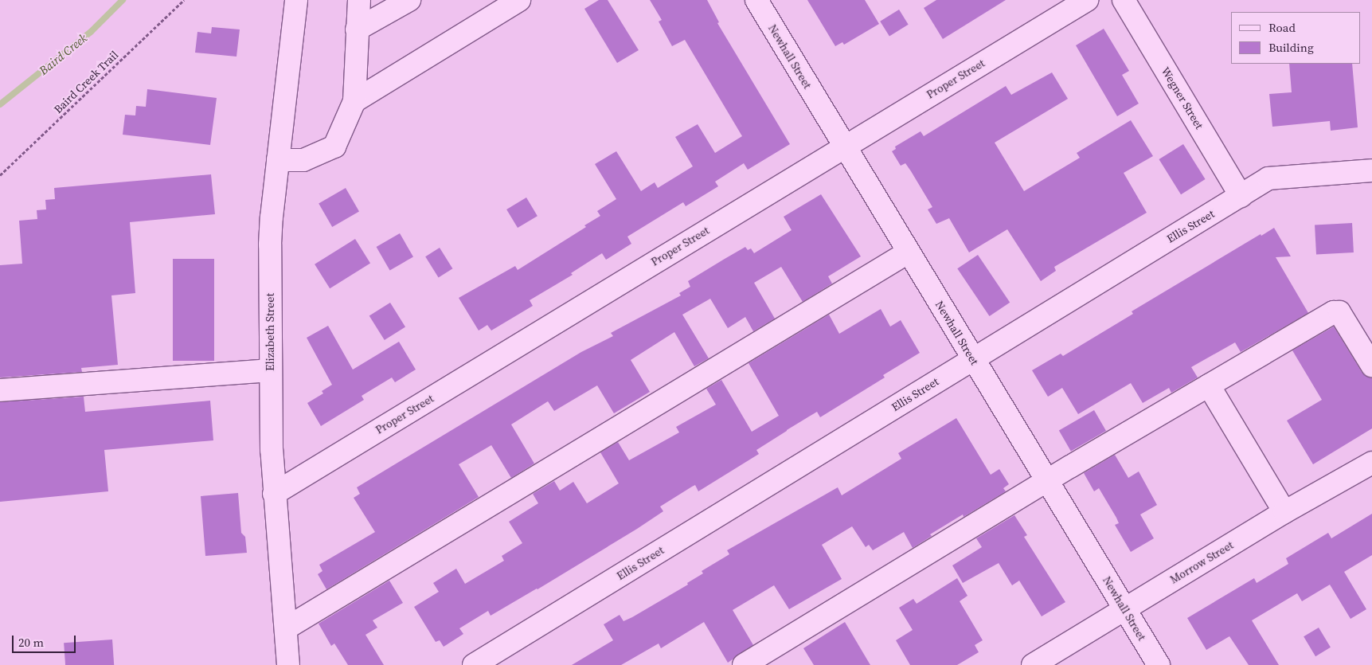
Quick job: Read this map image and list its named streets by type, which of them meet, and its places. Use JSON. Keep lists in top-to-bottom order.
{
  "streets": {
    "street": [
      "Newhall Street",
      "Proper Street",
      "Wegner Street",
      "Ellis Street",
      "Elizabeth Street",
      "Morrow Street"
    ],
    "path": ["Baird Creek Trail"]
  },
  "crossings": [
    ["Newhall Street", "Proper Street"],
    ["Newhall Street", "Ellis Street"],
    ["Newhall Street", "Morrow Street"],
    ["Proper Street", "Elizabeth Street"],
    ["Wegner Street", "Ellis Street"]
  ],
  "water": ["Baird Creek"],
  "legend": ["Road", "Building"],
  "scale_bar": "20 m"
}
